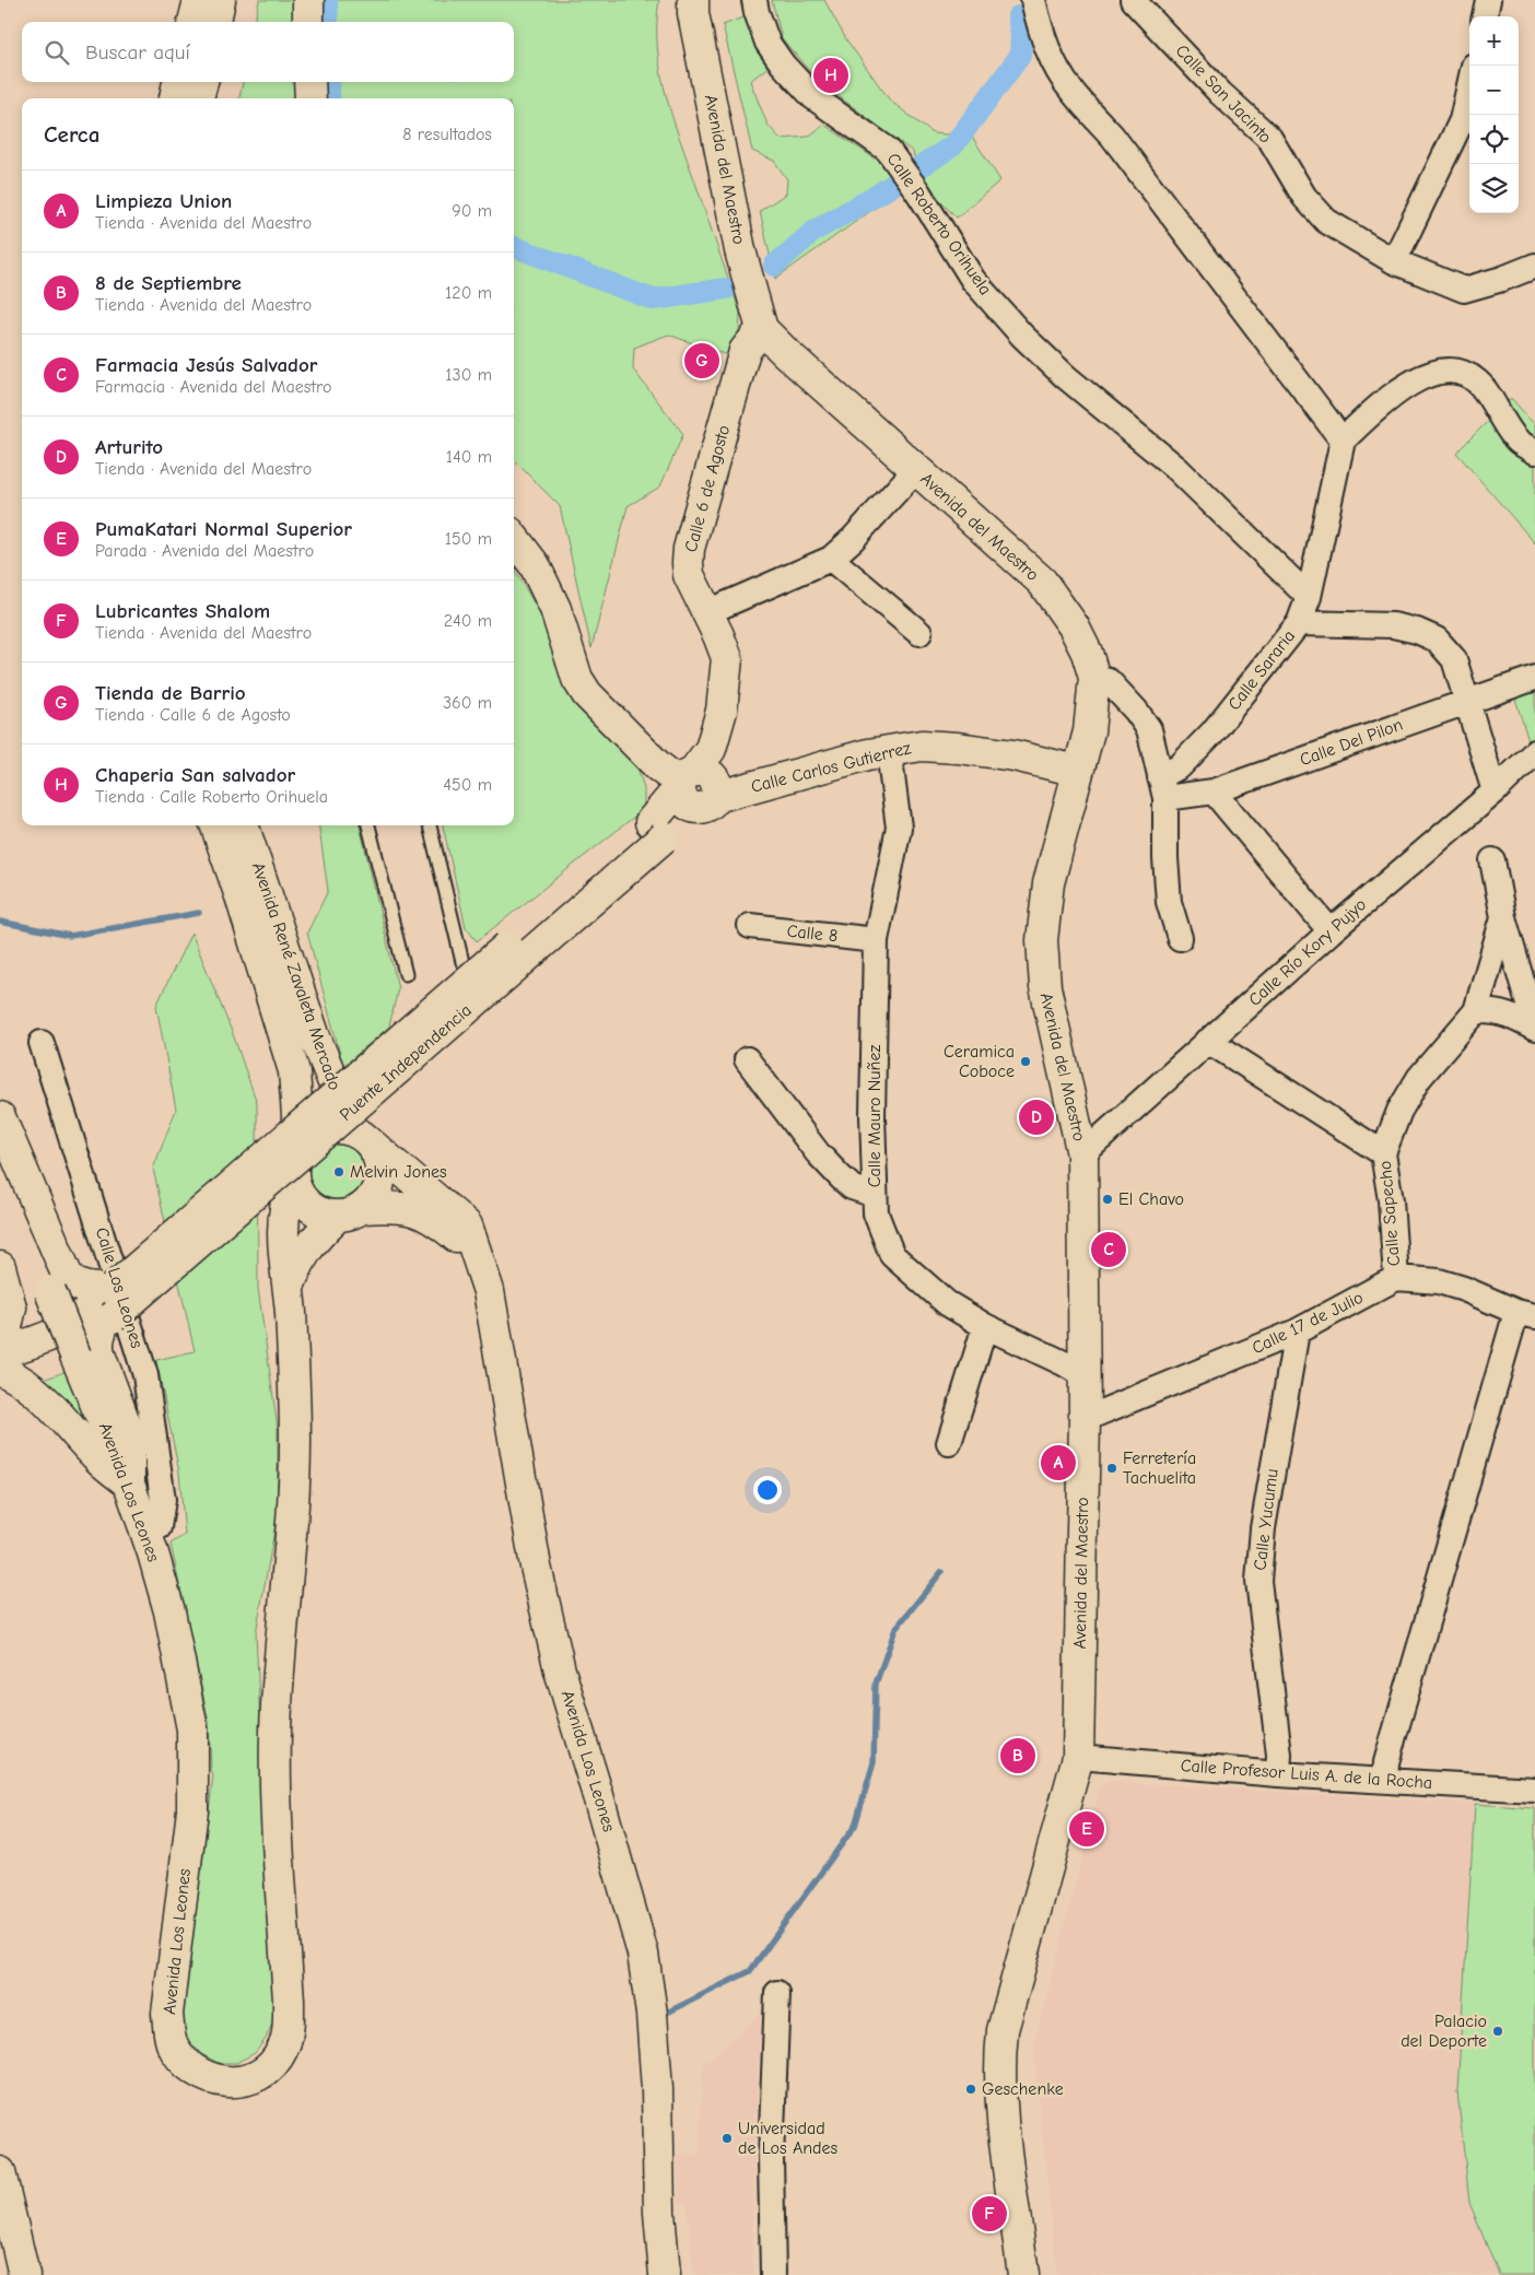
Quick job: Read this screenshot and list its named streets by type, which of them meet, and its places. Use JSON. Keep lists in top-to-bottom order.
{
  "streets": {
    "main road": [
      "Avenida del Maestro",
      "Calle 6 de Agosto",
      "Calle Carlos Gutierrez",
      "Avenida René Zavaleta Mercado",
      "Puente Independencia",
      "Avenida Los Leones"
    ],
    "street": [
      "Calle San Jacinto",
      "Calle Roberto Orihuela",
      "Calle Sararia",
      "Calle Del Pilon",
      "Calle 8",
      "Calle Río Kory Pujyo",
      "Calle Mauro Nuñez",
      "Calle Sapecho",
      "Calle Los Leones",
      "Calle 17 de Julio",
      "Calle Yucumu",
      "Calle Profesor Luis A. de la Rocha"
    ]
  },
  "crossings": [
    ["Avenida del Maestro", "Calle 6 de Agosto"],
    ["Avenida del Maestro", "Calle Carlos Gutierrez"],
    ["Avenida del Maestro", "Calle Río Kory Pujyo"],
    ["Avenida del Maestro", "Calle Mauro Nuñez"],
    ["Avenida del Maestro", "Calle 17 de Julio"],
    ["Avenida del Maestro", "Calle Profesor Luis A. de la Rocha"],
    ["Calle Roberto Orihuela", "Calle Sararia"],
    ["Calle 6 de Agosto", "Calle Carlos Gutierrez"],
    ["Calle 6 de Agosto", "Puente Independencia"],
    ["Calle Sararia", "Calle Del Pilon"],
    ["Calle Carlos Gutierrez", "Puente Independencia"],
    ["Calle Carlos Gutierrez", "Calle Mauro Nuñez"],
    ["Calle 8", "Calle Mauro Nuñez"],
    ["Avenida René Zavaleta Mercado", "Avenida Los Leones"],
    ["Calle Sapecho", "Calle 17 de Julio"],
    ["Calle Los Leones", "Avenida Los Leones"],
    ["Calle 17 de Julio", "Calle Yucumu"],
    ["Calle Yucumu", "Calle Profesor Luis A. de la Rocha"]
  ],
  "places": [
    "Ceramica Coboce",
    "Melvin Jones",
    "El Chavo",
    "Ferretería Tachuelita",
    "Palacio del Deporte",
    "Geschenke",
    "Universidad de Los Andes"
  ],
  "page": {
    "map_buttons": ["+", "−"],
    "search": "Buscar aquí",
    "pins": [
      "H",
      "G",
      "D",
      "C",
      "A",
      "B",
      "E",
      "F"
    ],
    "heading": ["Cerca", "8 resultados"],
    "list": [
      {
        "mark": "A",
        "name": "Limpieza Union",
        "note": "Tienda · Avenida del Maestro",
        "value": "90 m"
      },
      {
        "mark": "B",
        "name": "8 de Septiembre",
        "note": "Tienda · Avenida del Maestro",
        "value": "120 m"
      },
      {
        "mark": "C",
        "name": "Farmacia Jesús Salvador",
        "note": "Farmacia · Avenida del Maestro",
        "value": "130 m"
      },
      {
        "mark": "D",
        "name": "Arturito",
        "note": "Tienda · Avenida del Maestro",
        "value": "140 m"
      },
      {
        "mark": "E",
        "name": "PumaKatari Normal Superior",
        "note": "Parada · Avenida del Maestro",
        "value": "150 m"
      },
      {
        "mark": "F",
        "name": "Lubricantes Shalom",
        "note": "Tienda · Avenida del Maestro",
        "value": "240 m"
      },
      {
        "mark": "G",
        "name": "Tienda de Barrio",
        "note": "Tienda · Calle 6 de Agosto",
        "value": "360 m"
      },
      {
        "mark": "H",
        "name": "Chaperia San salvador",
        "note": "Tienda · Calle Roberto Orihuela",
        "value": "450 m"
      }
    ]
  }
}
